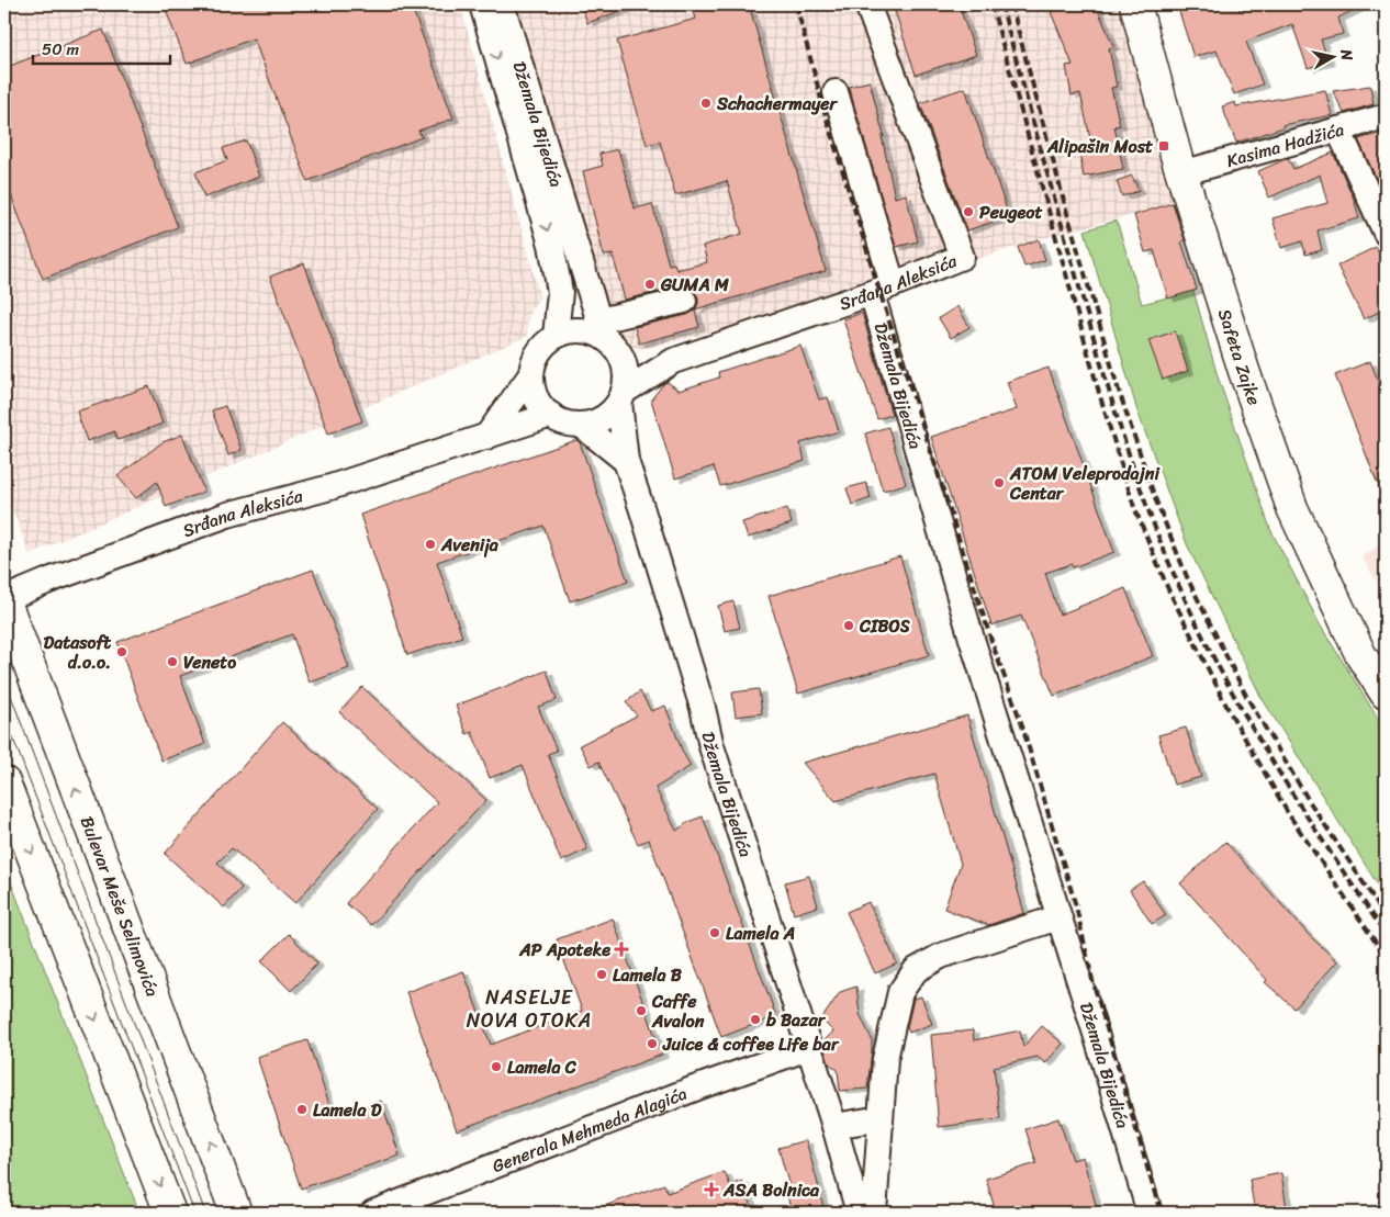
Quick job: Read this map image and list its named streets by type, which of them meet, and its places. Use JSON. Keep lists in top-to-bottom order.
{
  "streets": {
    "main road": ["Safeta Zajke", "Bulevar Meše Selimovića"],
    "street": [
      "Džemala Bijedića",
      "Kasima Hadžića",
      "Srđana Aleksića",
      "Generala Mehmeda Alagića"
    ]
  },
  "crossings": [
    ["Džemala Bijedića", "Srđana Aleksića"],
    ["Džemala Bijedića", "Generala Mehmeda Alagića"],
    ["Kasima Hadžića", "Safeta Zajke"],
    ["Srđana Aleksića", "Bulevar Meše Selimovića"]
  ],
  "districts": ["NASELJE NOVA OTOKA"],
  "places": {
    "other": [
      "Schachermayer",
      "Peugeot",
      "GUMA M",
      "ATOM Veleprodajni Centar",
      "Avenija",
      "CIBOS",
      "Datasoft d.o.o.",
      "Veneto",
      "Lamela A",
      "Lamela B",
      "Caffe Avalon",
      "b Bazar",
      "Juice & coffee Life bar",
      "Lamela C",
      "Lamela D"
    ],
    "transit": ["Alipašin Most"],
    "health": ["AP Apoteke", "ASA Bolnica"]
  },
  "scale_bar": "50 m",
  "north": "right"
}
